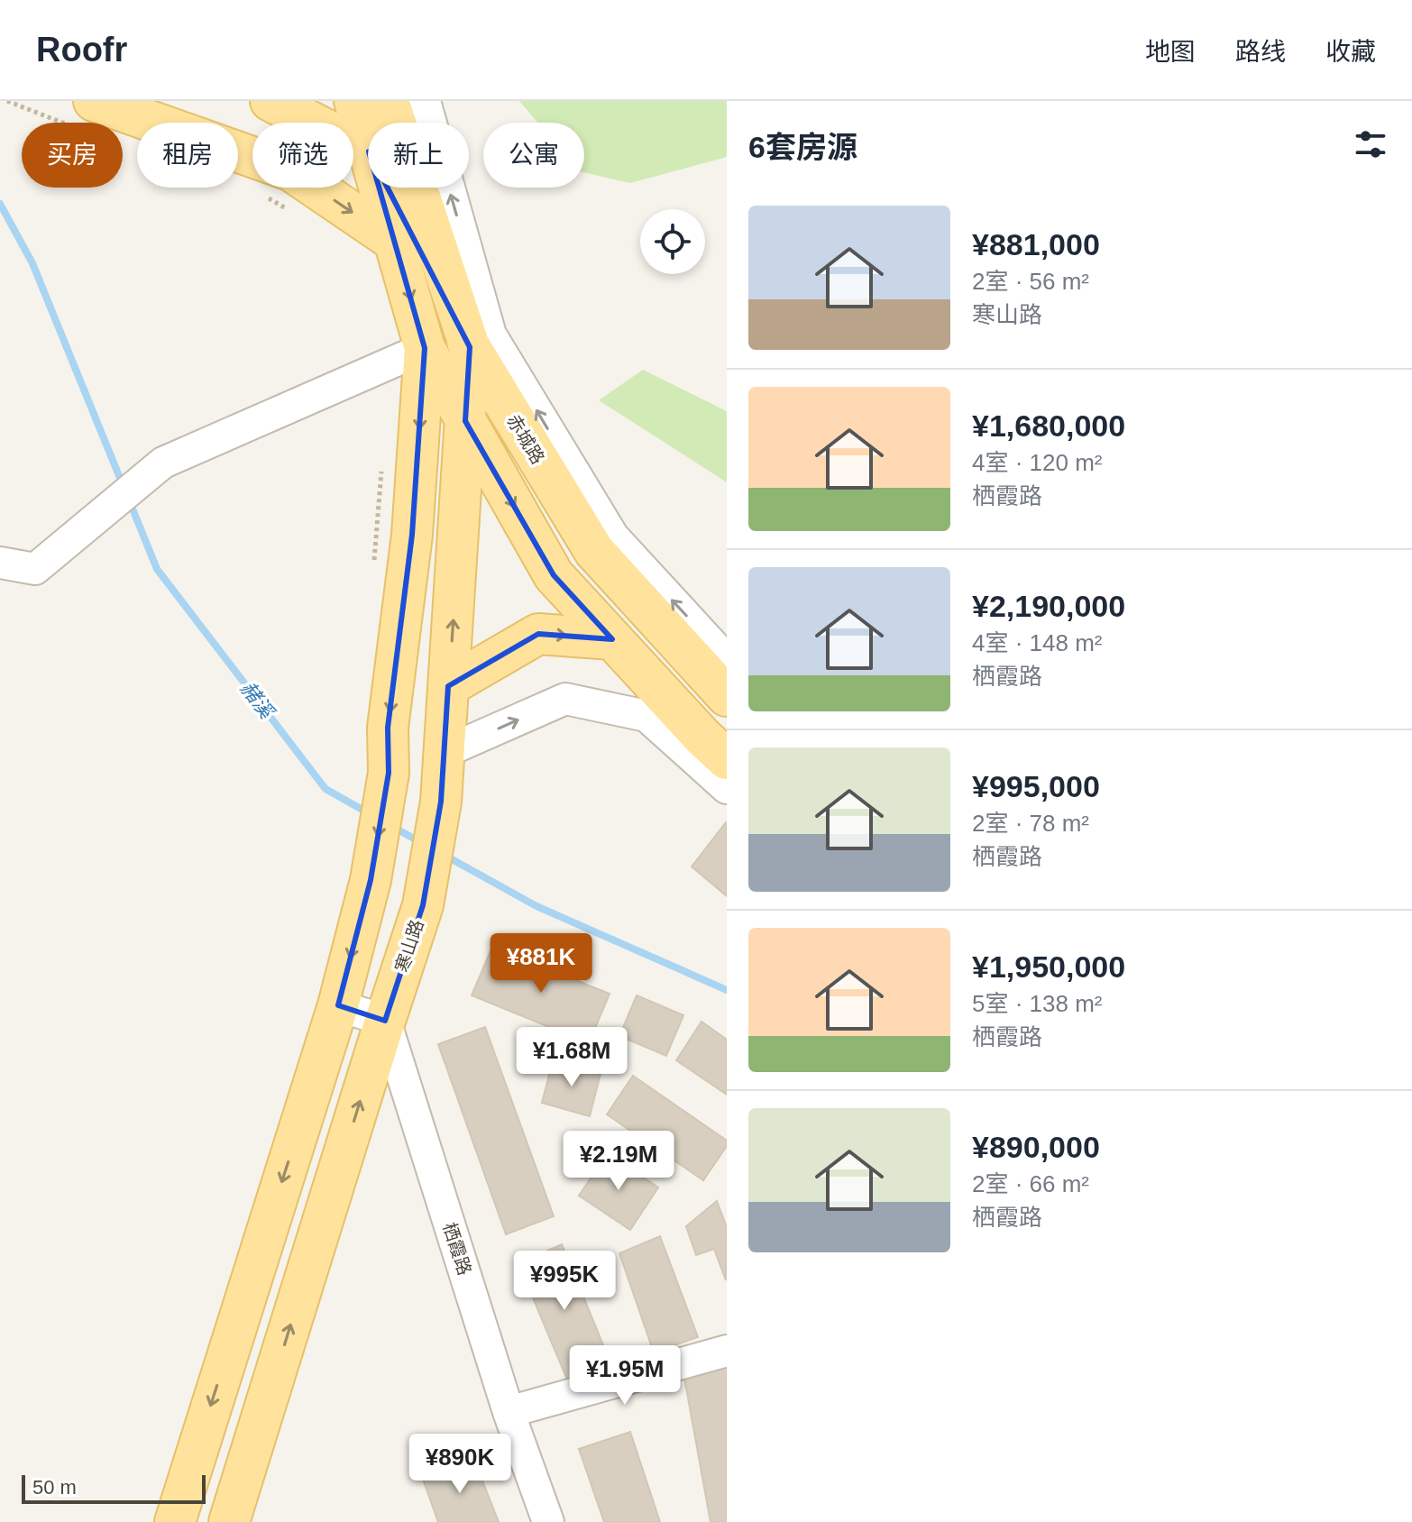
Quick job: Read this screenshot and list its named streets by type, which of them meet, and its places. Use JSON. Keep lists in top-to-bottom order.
{
  "streets": {
    "main road": ["赤城路", "寒山路"],
    "street": ["栖霞路"]
  },
  "crossings": [
    ["赤城路", "寒山路"],
    ["寒山路", "栖霞路"]
  ],
  "water": ["赭溪"],
  "scale_bar": "50 m",
  "page": {
    "header": "Roofr",
    "nav": ["地图", "路线", "收藏"],
    "heading": "6套房源",
    "chip": [
      "买房",
      "租房",
      "筛选",
      "新上",
      "公寓"
    ],
    "list": [
      {
        "name": "¥881,000",
        "note": "2室 · 56 m² · 寒山路"
      },
      {
        "name": "¥1,680,000",
        "note": "4室 · 120 m² · 栖霞路"
      },
      {
        "name": "¥2,190,000",
        "note": "4室 · 148 m² · 栖霞路"
      },
      {
        "name": "¥995,000",
        "note": "2室 · 78 m² · 栖霞路"
      },
      {
        "name": "¥1,950,000",
        "note": "5室 · 138 m² · 栖霞路"
      },
      {
        "name": "¥890,000",
        "note": "2室 · 66 m² · 栖霞路"
      }
    ],
    "price": [
      "¥881K",
      "¥1.68M",
      "¥2.19M",
      "¥995K",
      "¥1.95M",
      "¥890K"
    ],
    "scale": "50 m"
  }
}
